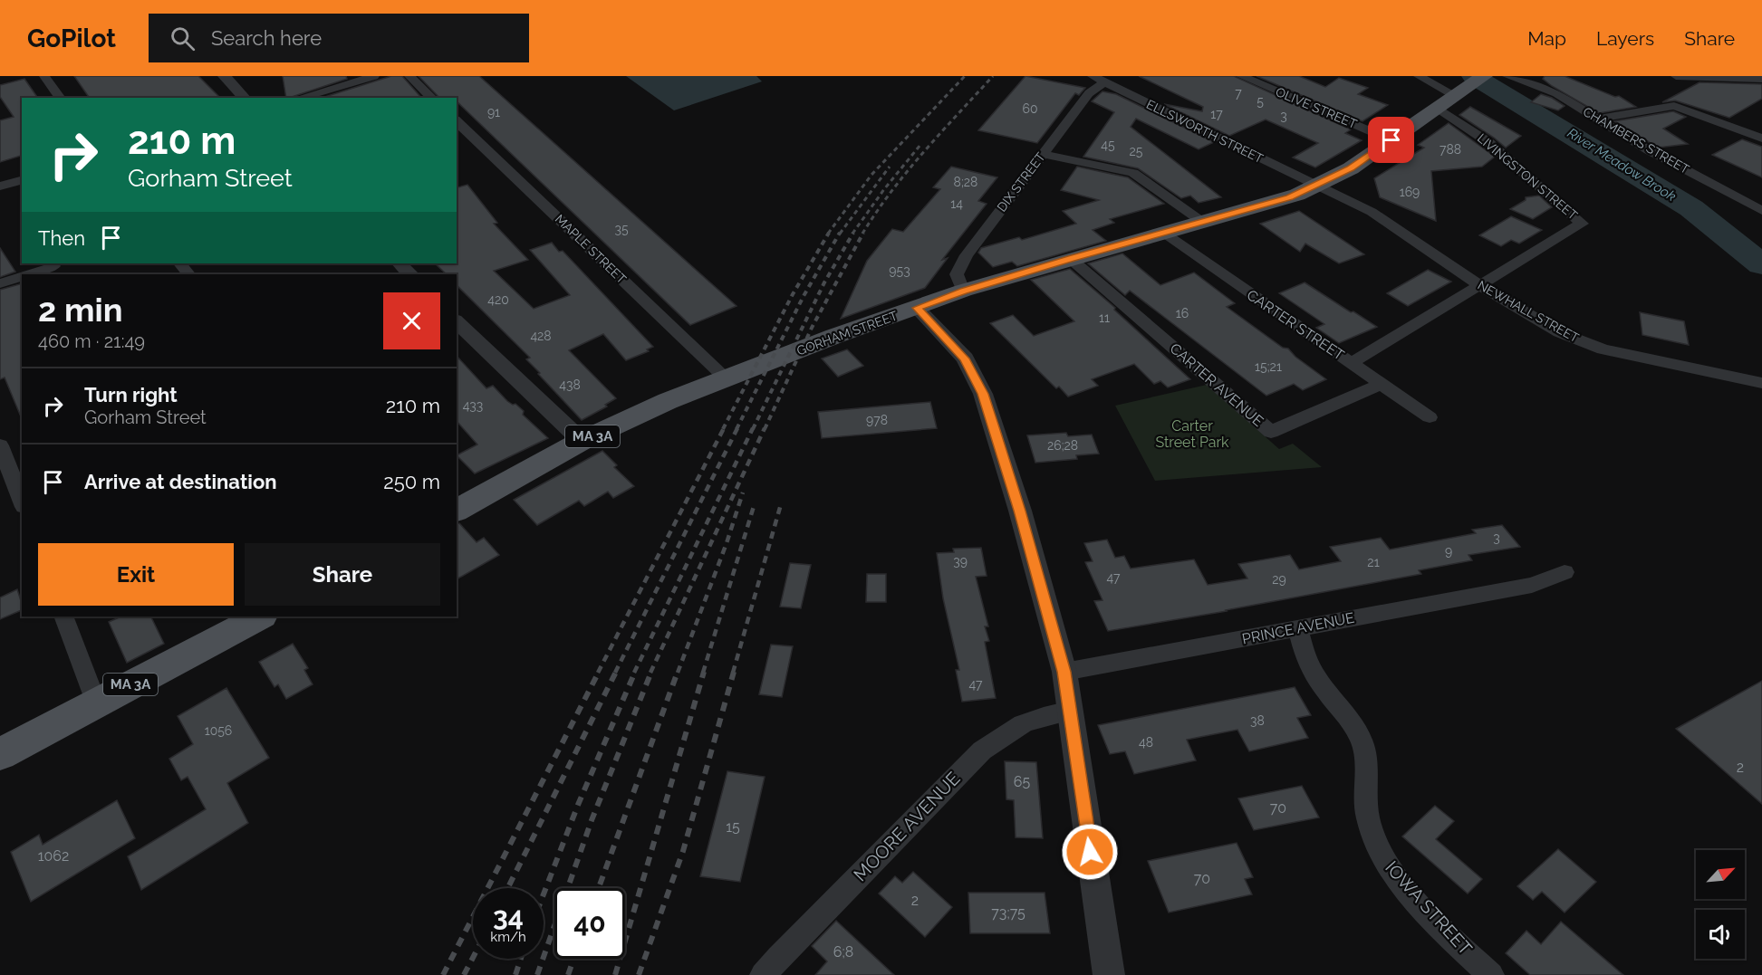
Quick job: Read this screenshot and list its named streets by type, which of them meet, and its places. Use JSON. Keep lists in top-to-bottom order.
{
  "streets": {
    "main road": ["GORHAM STREET", "MA 3A"],
    "street": [
      "OLIVE STREET",
      "ELLSWORTH STREET",
      "CHAMBERS STREET",
      "LIVINGSTON STREET",
      "DIX STREET",
      "MAPLE STREET",
      "NEWHALL STREET",
      "CARTER STREET",
      "CARTER AVENUE",
      "PRINCE AVENUE",
      "MOORE AVENUE",
      "IOWA STREET"
    ]
  },
  "crossings": [
    ["OLIVE STREET", "GORHAM STREET"],
    ["ELLSWORTH STREET", "DIX STREET"],
    ["ELLSWORTH STREET", "NEWHALL STREET"],
    ["ELLSWORTH STREET", "GORHAM STREET"],
    ["LIVINGSTON STREET", "NEWHALL STREET"],
    ["LIVINGSTON STREET", "CARTER STREET"],
    ["LIVINGSTON STREET", "GORHAM STREET"],
    ["DIX STREET", "GORHAM STREET"],
    ["MAPLE STREET", "GORHAM STREET"],
    ["NEWHALL STREET", "GORHAM STREET"],
    ["CARTER STREET", "GORHAM STREET"],
    ["CARTER STREET", "CARTER AVENUE"],
    ["GORHAM STREET", "CARTER AVENUE"],
    ["PRINCE AVENUE", "IOWA STREET"]
  ],
  "water": ["River Meadow Brook"],
  "parks": ["Carter Street Park"],
  "house_numbers": [
    "7",
    "5",
    "60",
    "91",
    "17",
    "3",
    "45",
    "788",
    "25",
    "8;28",
    "169",
    "14",
    "35",
    "953",
    "420",
    "16",
    "11",
    "428",
    "15;21",
    "438",
    "433",
    "978",
    "26;28",
    "3",
    "9",
    "39",
    "21",
    "47",
    "29",
    "47",
    "38",
    "1056",
    "48",
    "2",
    "65",
    "70",
    "15",
    "1062",
    "70",
    "2",
    "73;75",
    "6;8"
  ],
  "north": "top right",
  "page": {
    "header": "GoPilot",
    "search": "Search here",
    "nav": ["Map", "Layers", "Share"],
    "turn": ["210 m", "Gorham Street"],
    "then": "Then",
    "heading": ["2 min", "460 m · 21:49"],
    "list": [
      {
        "name": "Turn right",
        "note": "Gorham Street",
        "value": "210 m"
      },
      {
        "name": "Arrive at destination",
        "value": "250 m"
      }
    ],
    "buttons": ["Exit", "Share"],
    "speed": "34 km/h",
    "limit": "40"
  }
}
